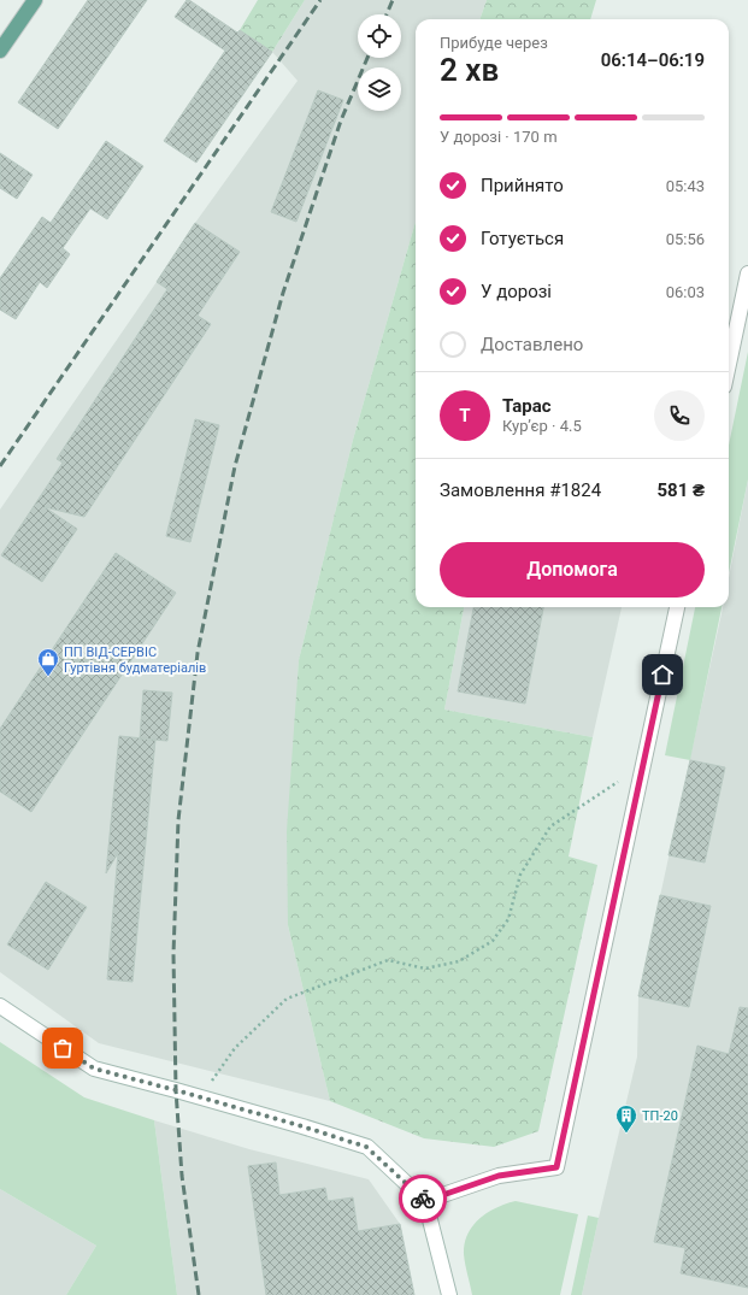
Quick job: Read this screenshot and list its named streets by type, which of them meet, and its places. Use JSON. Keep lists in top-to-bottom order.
{
  "places": {
    "shop": ["ПП ВІД-СЕРВІС Гуртівня будматеріалів"],
    "building": ["ТП-20"]
  },
  "page": {
    "heading": ["2 хв", "Прибуде через", "06:14–06:19"],
    "panel": [
      "Тарас",
      "Кур’єр · 4.5",
      "Замовлення #1824",
      "581 ₴"
    ],
    "bar": "У дорозі · 170 m",
    "list": [
      ["Прийнято", "05:43"],
      ["Готується", "05:56"],
      ["У дорозі", "06:03"],
      "Доставлено"
    ],
    "round": "Т",
    "buttons": "Допомога"
  }
}
